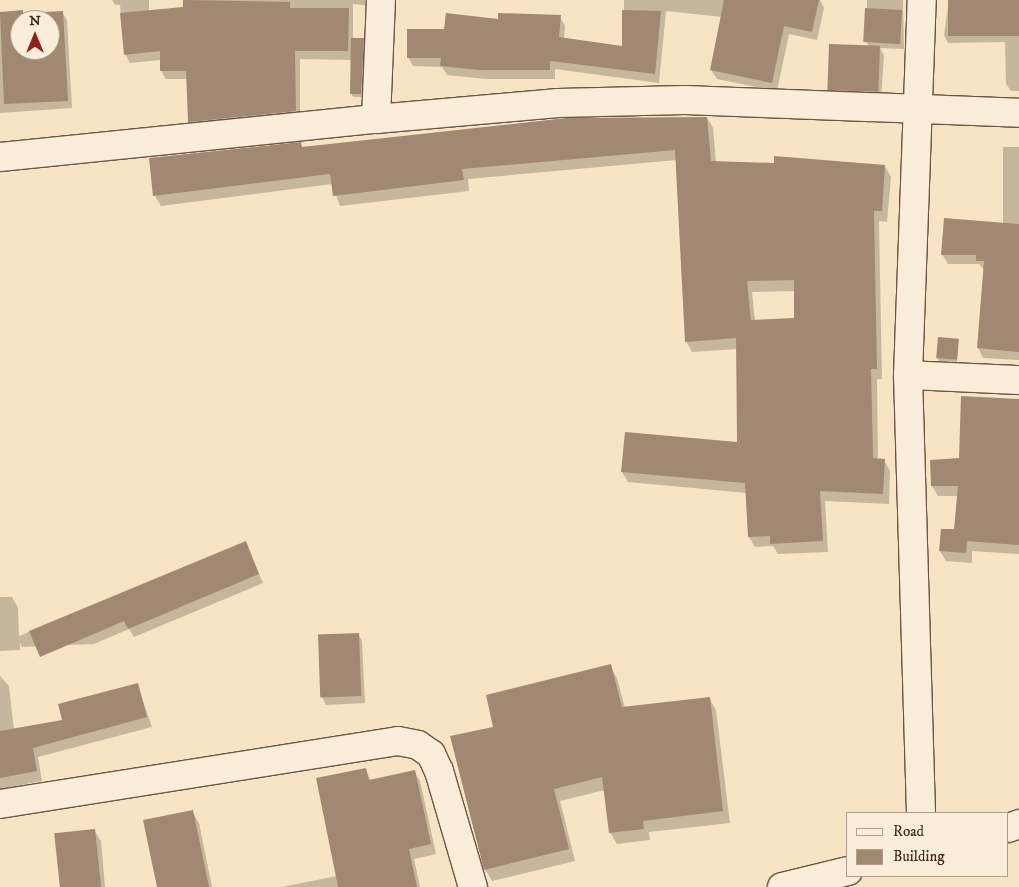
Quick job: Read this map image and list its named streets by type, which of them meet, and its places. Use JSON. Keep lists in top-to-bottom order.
{
  "legend": ["Road", "Building"],
  "north": "top"
}
